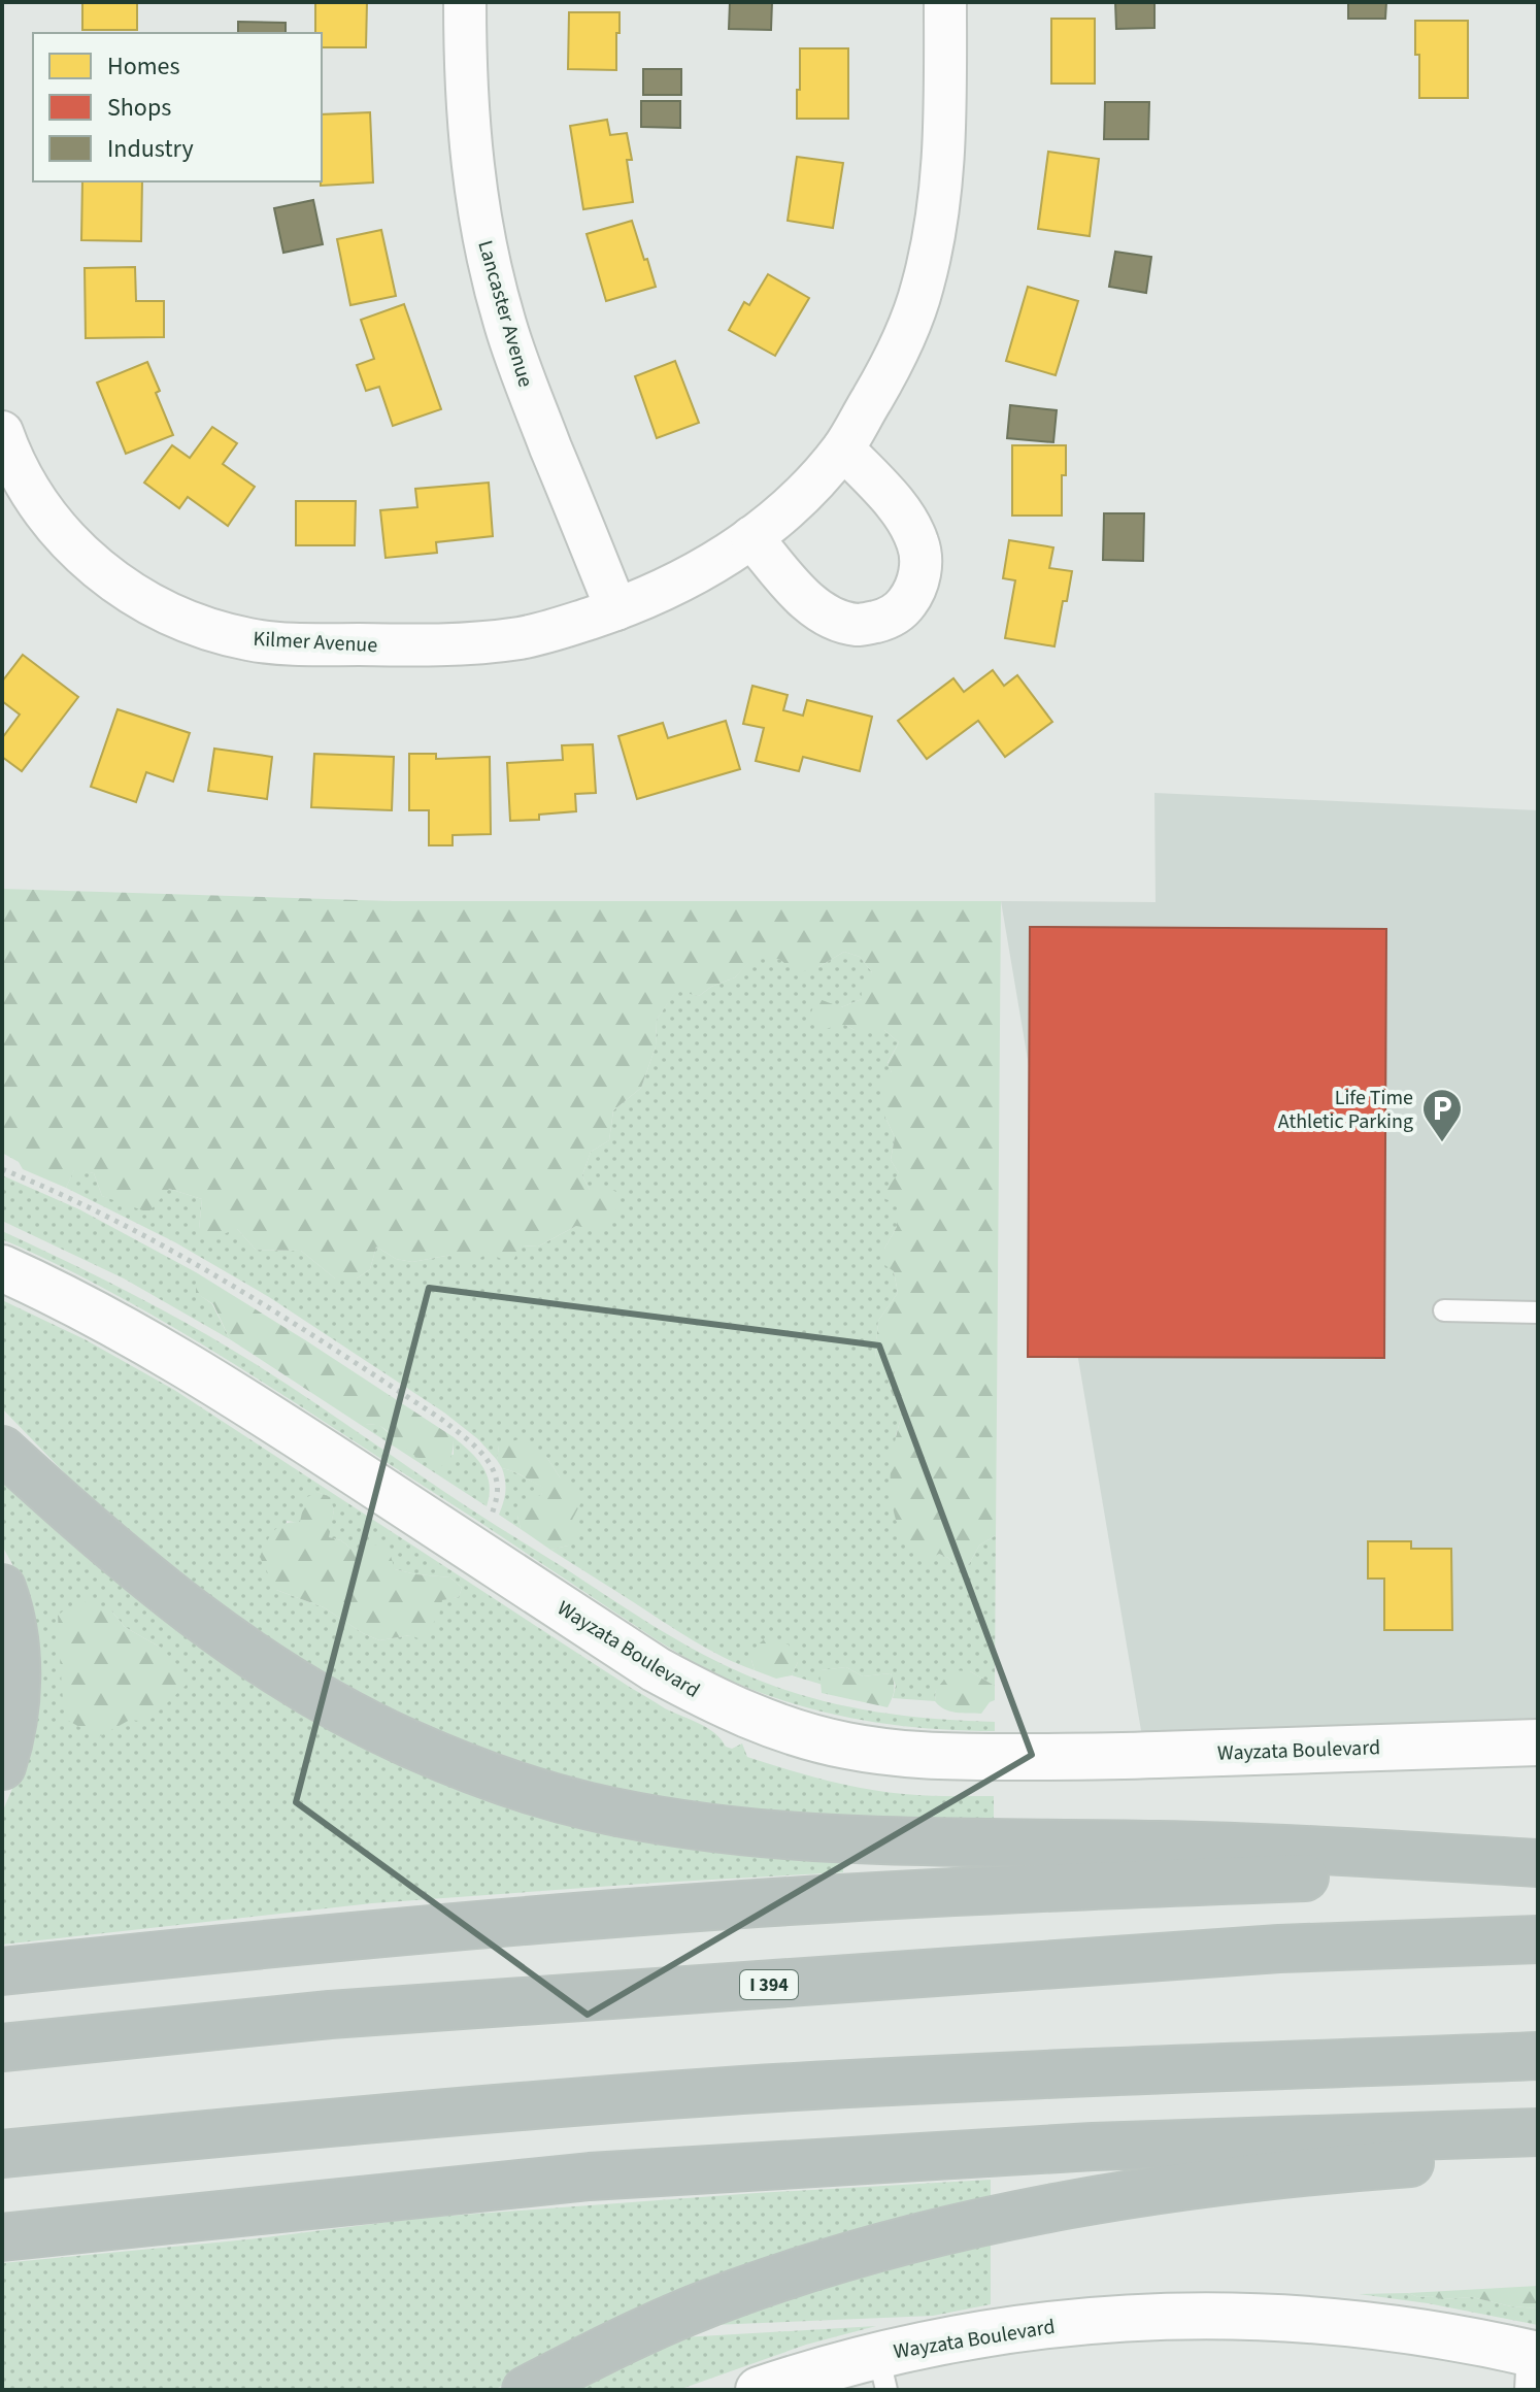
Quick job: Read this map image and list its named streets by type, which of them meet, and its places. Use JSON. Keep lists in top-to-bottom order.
{
  "streets": {
    "highway": ["I 394"],
    "street": ["Lancaster Avenue", "Kilmer Avenue", "Wayzata Boulevard"]
  },
  "crossings": [
    ["Lancaster Avenue", "Kilmer Avenue"]
  ],
  "places": {
    "parking": ["Life Time Athletic Parking"]
  },
  "legend": ["Homes", "Shops", "Industry"]
}
